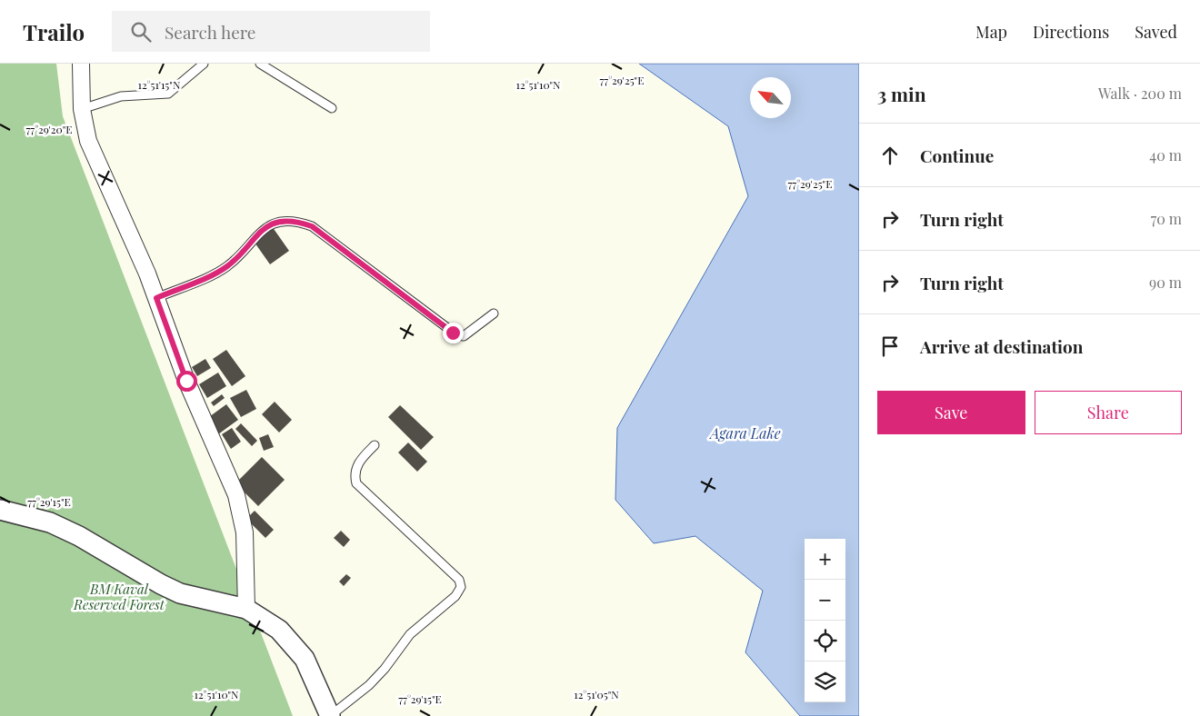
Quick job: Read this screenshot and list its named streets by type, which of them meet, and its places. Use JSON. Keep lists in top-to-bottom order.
{
  "water": ["Agara Lake"],
  "parks": ["BM Kaval Reserved Forest"],
  "north": "top left",
  "page": {
    "header": "Trailo",
    "search": "Search here",
    "nav": ["Map", "Directions", "Saved"],
    "heading": ["3 min", "Walk · 200 m"],
    "list": [
      ["Continue", "40 m"],
      ["Turn right", "70 m"],
      ["Turn right", "90 m"],
      "Arrive at destination"
    ],
    "buttons": ["Save", "Share"],
    "map_buttons": ["+", "−"]
  },
  "coordinates": [
    "77°29'25\"E",
    "12°51'15\"N",
    "12°51'10\"N",
    "77°29'20\"E",
    "77°29'15\"E",
    "12°51'05\"N"
  ]
}
